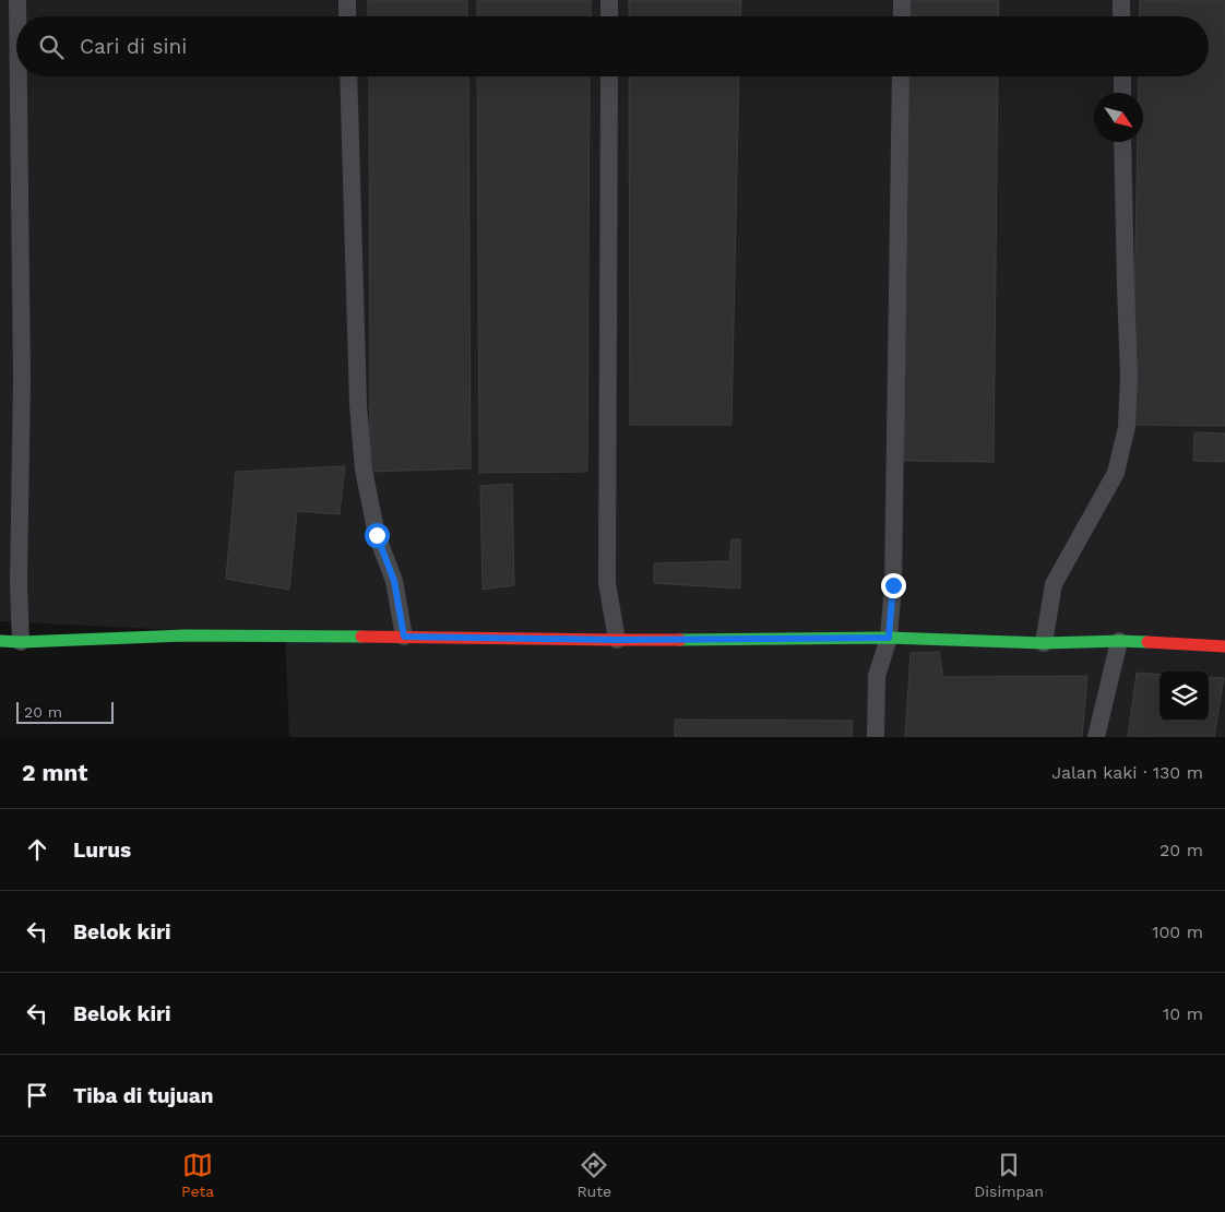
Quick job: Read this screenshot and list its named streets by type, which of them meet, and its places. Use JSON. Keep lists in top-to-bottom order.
{
  "scale_bar": "20 m",
  "north": "bottom right",
  "page": {
    "search": "Cari di sini",
    "scale": "20 m",
    "heading": ["2 mnt", "Jalan kaki · 130 m"],
    "list": [
      ["Lurus", "20 m"],
      ["Belok kiri", "100 m"],
      ["Belok kiri", "10 m"],
      "Tiba di tujuan"
    ],
    "nav": ["Peta", "Rute", "Disimpan"]
  }
}
